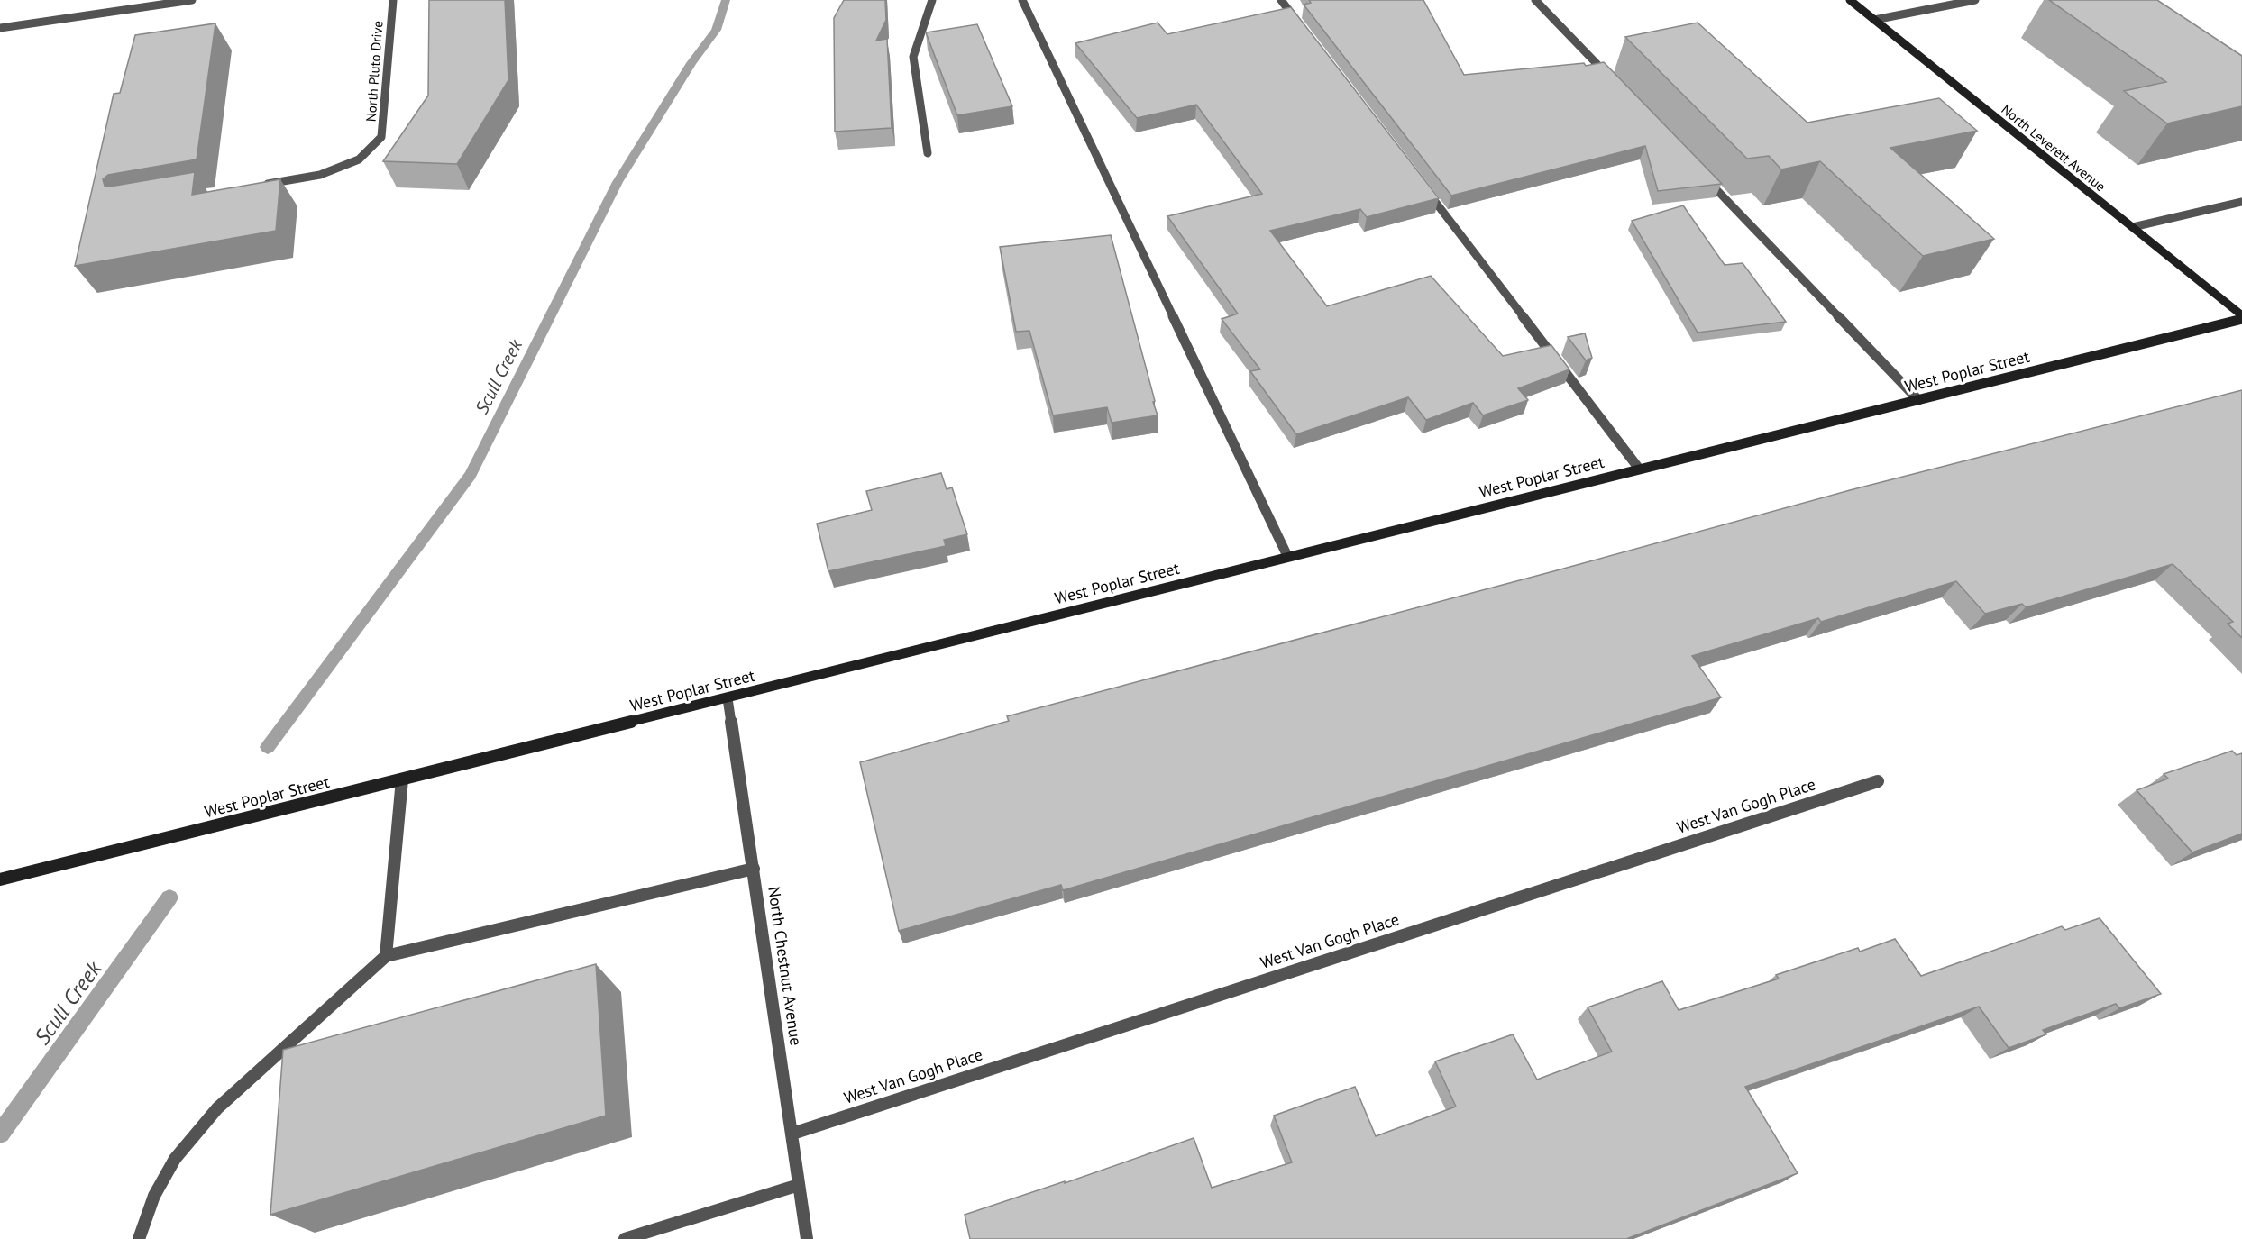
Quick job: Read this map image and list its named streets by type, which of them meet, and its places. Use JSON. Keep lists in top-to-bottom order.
{
  "streets": {
    "street": [
      "North Pluto Drive",
      "North Leverett Avenue",
      "West Poplar Street",
      "West Van Gogh Place",
      "North Chestnut Avenue"
    ]
  },
  "crossings": [
    ["West Poplar Street", "North Chestnut Avenue"],
    ["West Van Gogh Place", "North Chestnut Avenue"]
  ],
  "water": ["Scull Creek"]
}
